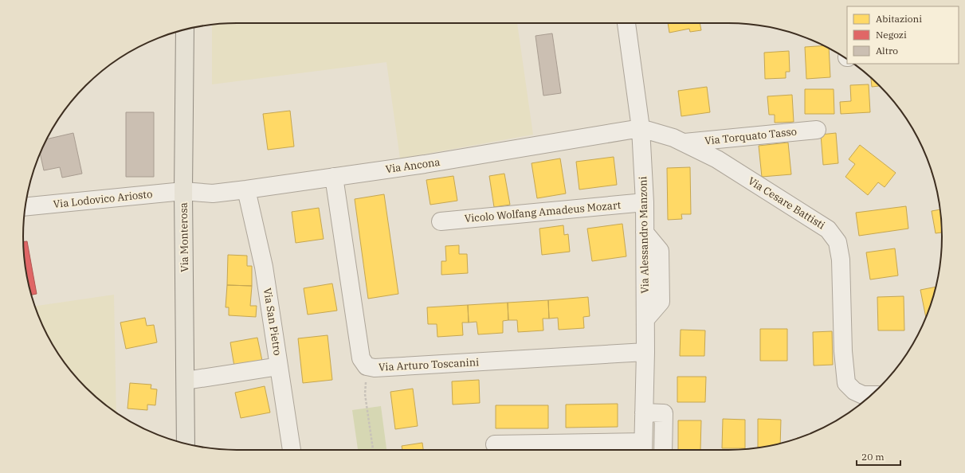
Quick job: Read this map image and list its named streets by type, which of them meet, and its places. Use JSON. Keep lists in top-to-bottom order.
{
  "streets": {
    "main road": ["Via Monterosa"],
    "street": [
      "Via Torquato Tasso",
      "Via Ancona",
      "Via Lodovico Ariosto",
      "Via Cesare Battisti",
      "Vicolo Wolfang Amadeus Mozart",
      "Via Alessandro Manzoni",
      "Via San Pietro",
      "Via Arturo Toscanini"
    ]
  },
  "crossings": [
    ["Via Torquato Tasso", "Via Cesare Battisti"],
    ["Via Ancona", "Via Lodovico Ariosto"],
    ["Via Ancona", "Via Cesare Battisti"],
    ["Via Ancona", "Via Alessandro Manzoni"],
    ["Via Ancona", "Via Monterosa"],
    ["Via Ancona", "Via San Pietro"],
    ["Via Ancona", "Via Arturo Toscanini"],
    ["Via Lodovico Ariosto", "Via Monterosa"],
    ["Via Cesare Battisti", "Via Alessandro Manzoni"],
    ["Vicolo Wolfang Amadeus Mozart", "Via Alessandro Manzoni"],
    ["Via Alessandro Manzoni", "Via Arturo Toscanini"]
  ],
  "legend": ["Abitazioni", "Negozi", "Altro"],
  "scale_bar": "20 m"
}
